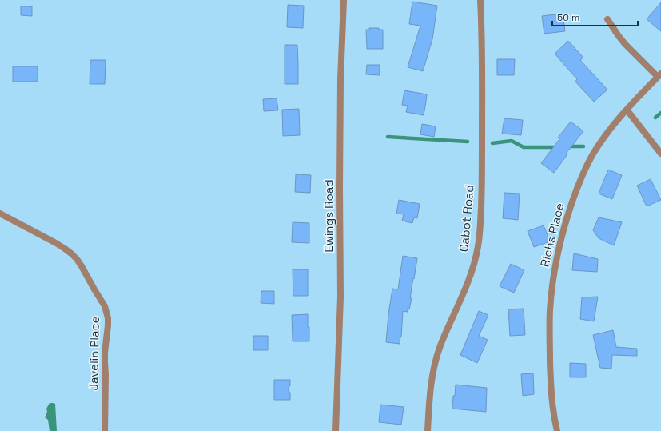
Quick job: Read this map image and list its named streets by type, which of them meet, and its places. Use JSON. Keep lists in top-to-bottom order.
{
  "streets": {
    "street": [
      "Ewings Road",
      "Cabot Road",
      "Richs Place",
      "Javelin Place"
    ]
  },
  "scale_bar": "50 m"
}
